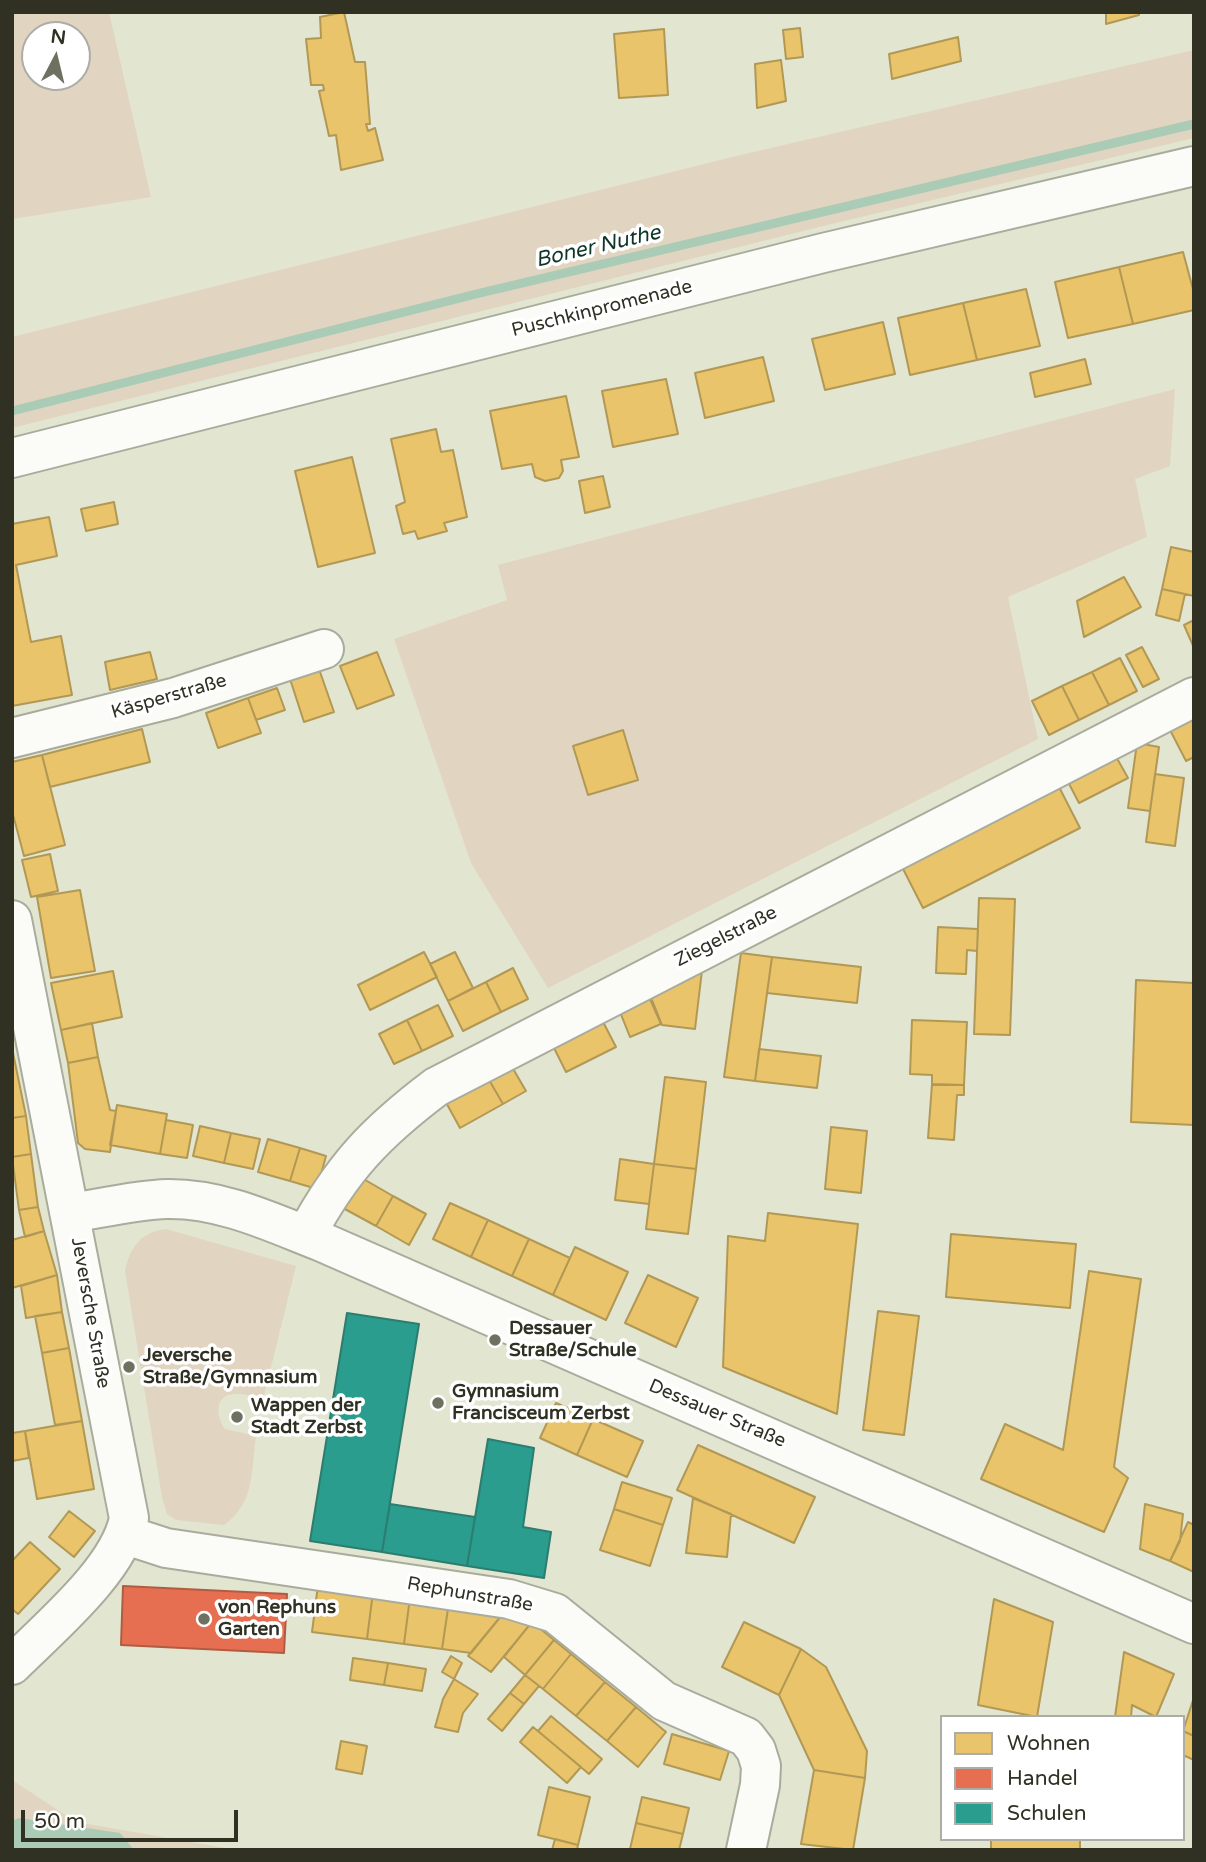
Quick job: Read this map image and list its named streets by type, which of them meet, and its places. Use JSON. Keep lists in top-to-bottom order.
{
  "streets": {
    "street": [
      "Puschkinpromenade",
      "Käsperstraße",
      "Ziegelstraße",
      "Jeversche Straße",
      "Dessauer Straße",
      "Rephunstraße"
    ]
  },
  "crossings": [
    ["Ziegelstraße", "Dessauer Straße"],
    ["Jeversche Straße", "Dessauer Straße"],
    ["Jeversche Straße", "Rephunstraße"]
  ],
  "water": ["Boner Nuthe"],
  "places": [
    "Dessauer Straße/Schule",
    "Jeversche Straße/Gymnasium",
    "Gymnasium Francisceum Zerbst",
    "Wappen der Stadt Zerbst",
    "von Rephuns Garten"
  ],
  "legend": ["Wohnen", "Handel", "Schulen"],
  "scale_bar": "50 m",
  "north": "top"
}
